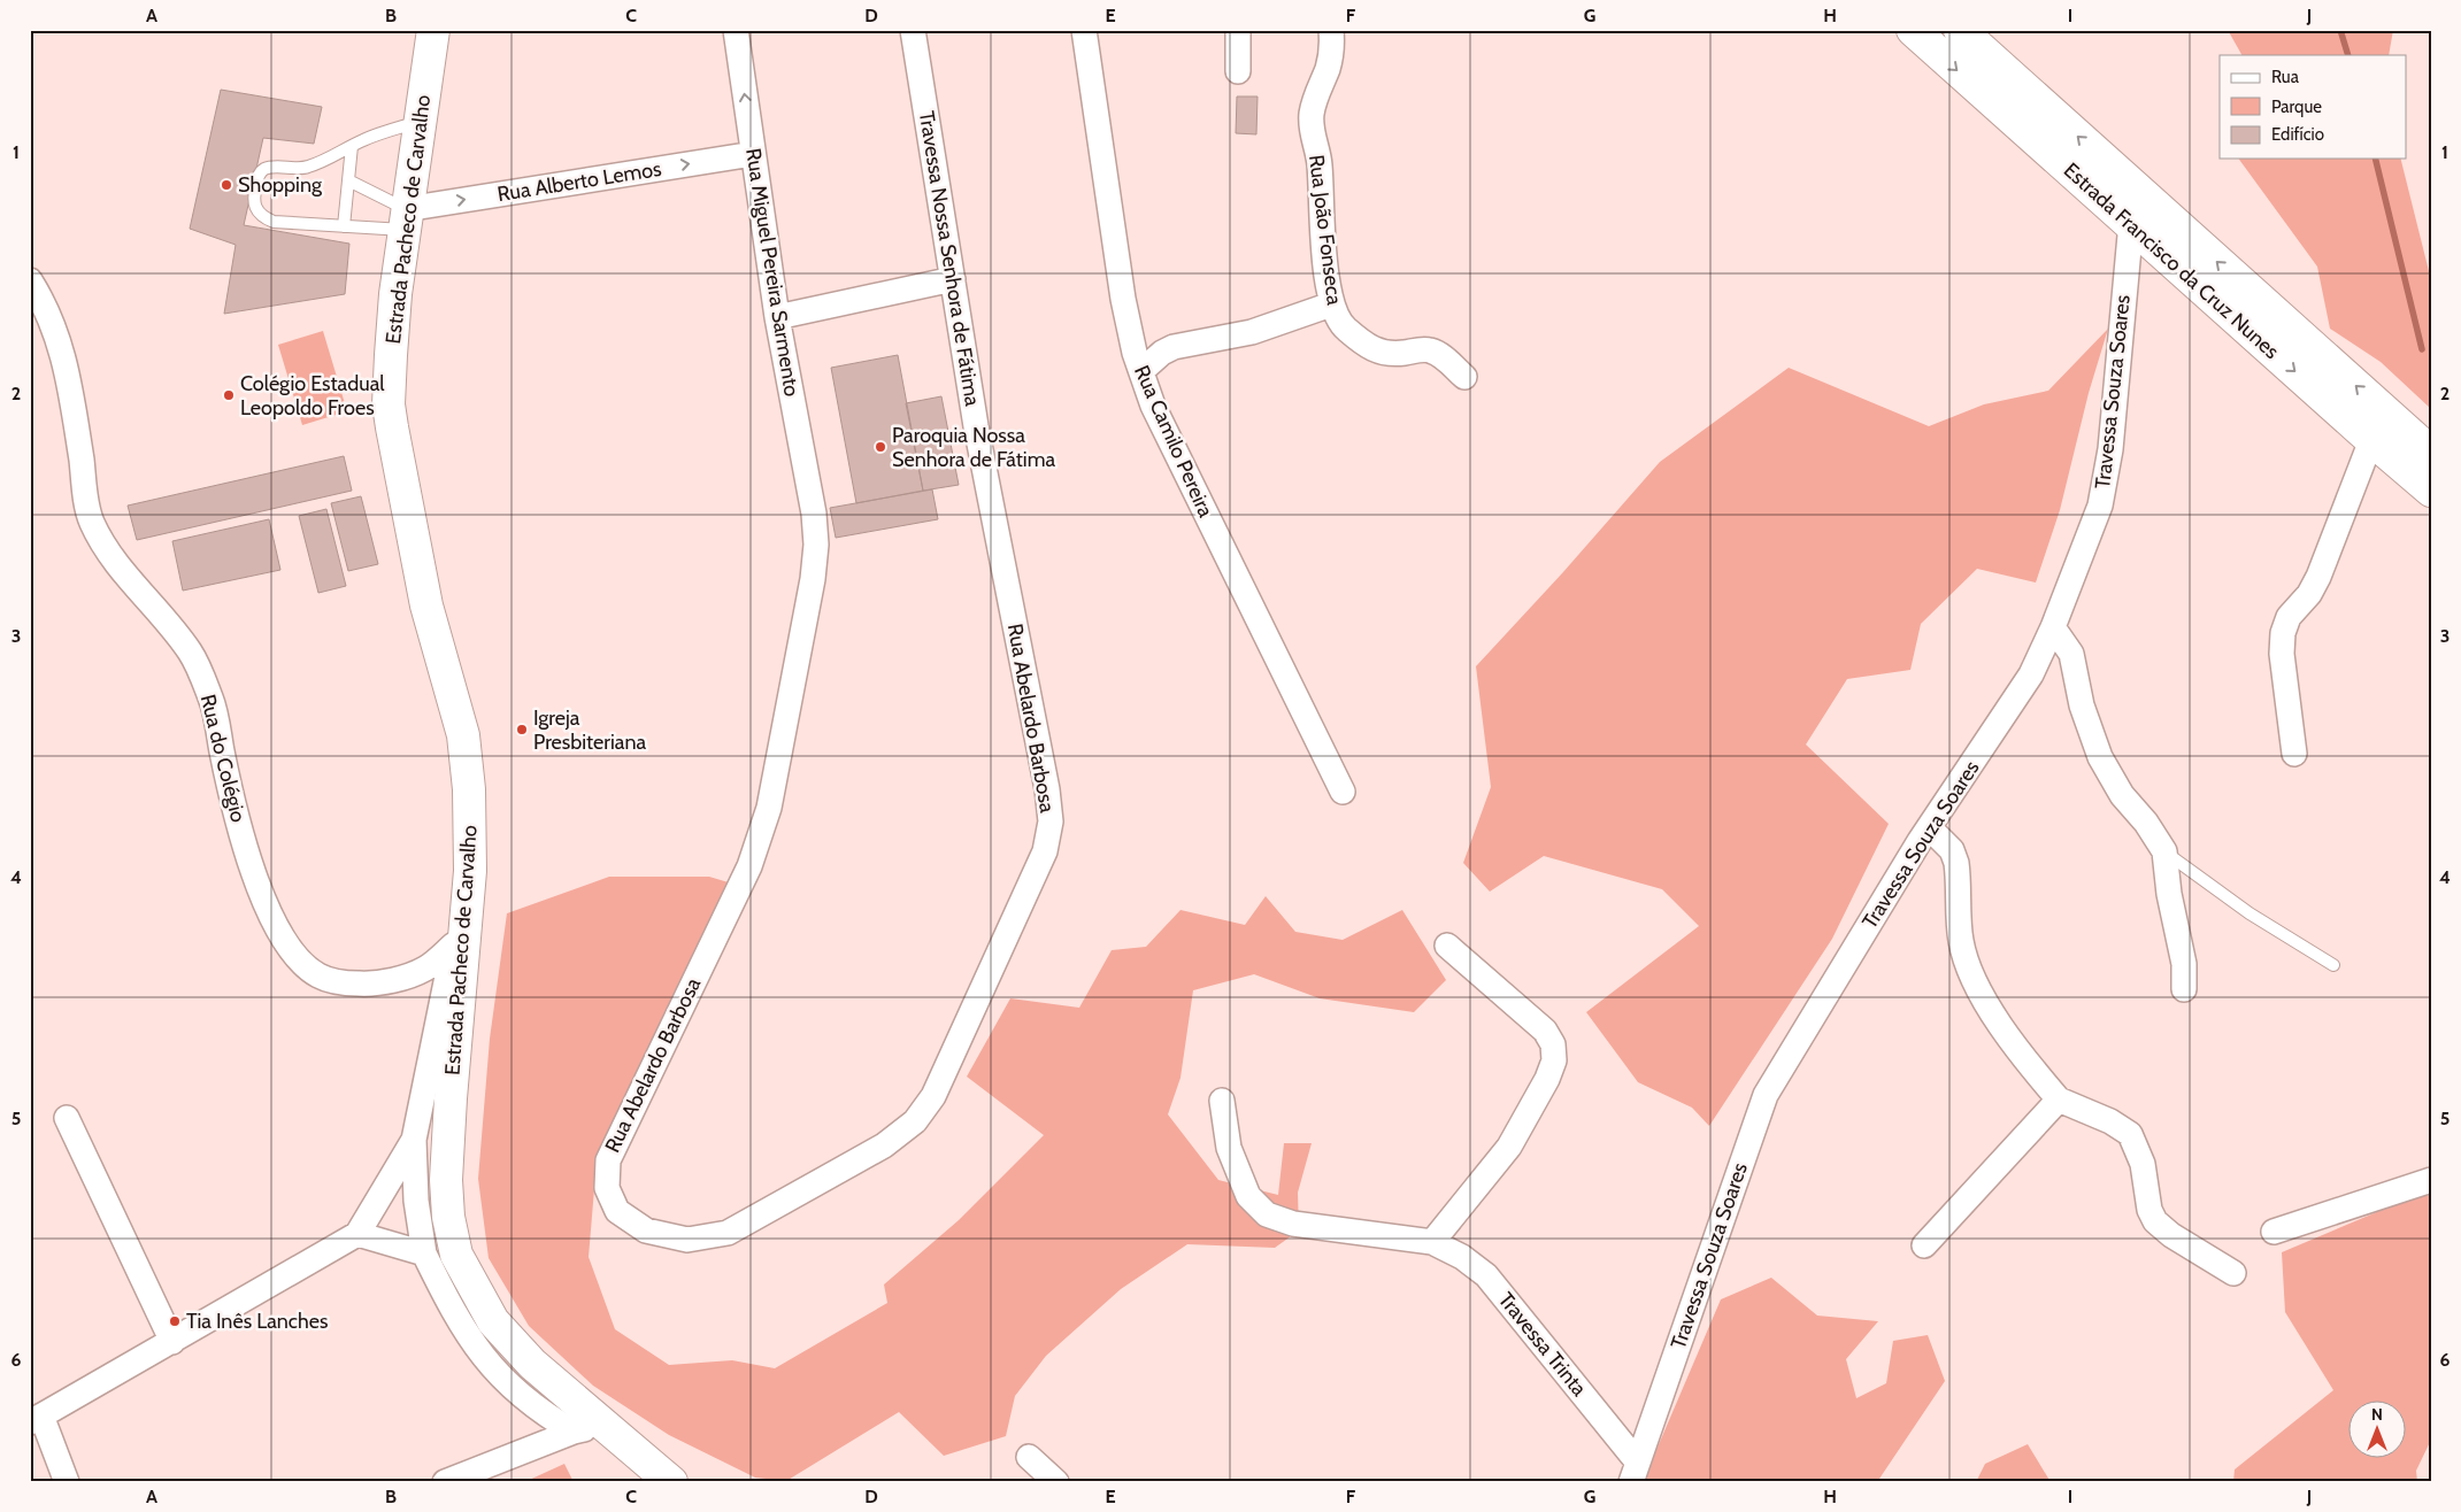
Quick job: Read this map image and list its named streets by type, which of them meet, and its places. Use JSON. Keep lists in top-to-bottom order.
{
  "streets": {
    "main road": ["Estrada Pacheco de Carvalho", "Estrada Francisco da Cruz Nunes"],
    "street": [
      "Rua Alberto Lemos",
      "Rua João Fonseca",
      "Travessa Nossa Senhora de Fátima",
      "Rua Miguel Pereira Sarmento",
      "Travessa Souza Soares",
      "Rua Camilo Pereira",
      "Rua Abelardo Barbosa",
      "Rua do Colégio",
      "Travessa Trinta"
    ]
  },
  "crossings": [
    ["Rua Alberto Lemos", "Estrada Pacheco de Carvalho"],
    ["Rua Alberto Lemos", "Rua Miguel Pereira Sarmento"],
    ["Travessa Nossa Senhora de Fátima", "Rua Abelardo Barbosa"],
    ["Estrada Francisco da Cruz Nunes", "Travessa Souza Soares"],
    ["Rua Miguel Pereira Sarmento", "Rua Abelardo Barbosa"],
    ["Travessa Souza Soares", "Travessa Trinta"]
  ],
  "one_way": ["Rua Alberto Lemos"],
  "places": [
    "Shopping",
    "Colégio Estadual Leopoldo Froes",
    "Paroquia Nossa Senhora de Fátima",
    "Igreja Presbiteriana",
    "Tia Inês Lanches"
  ],
  "legend": ["Rua", "Parque", "Edifício"],
  "north": "top",
  "grid": {
    "columns": [
      "A",
      "B",
      "C",
      "D",
      "E",
      "F",
      "G",
      "H",
      "I",
      "J"
    ],
    "rows": [
      "1",
      "2",
      "3",
      "4",
      "5",
      "6"
    ]
  }
}
